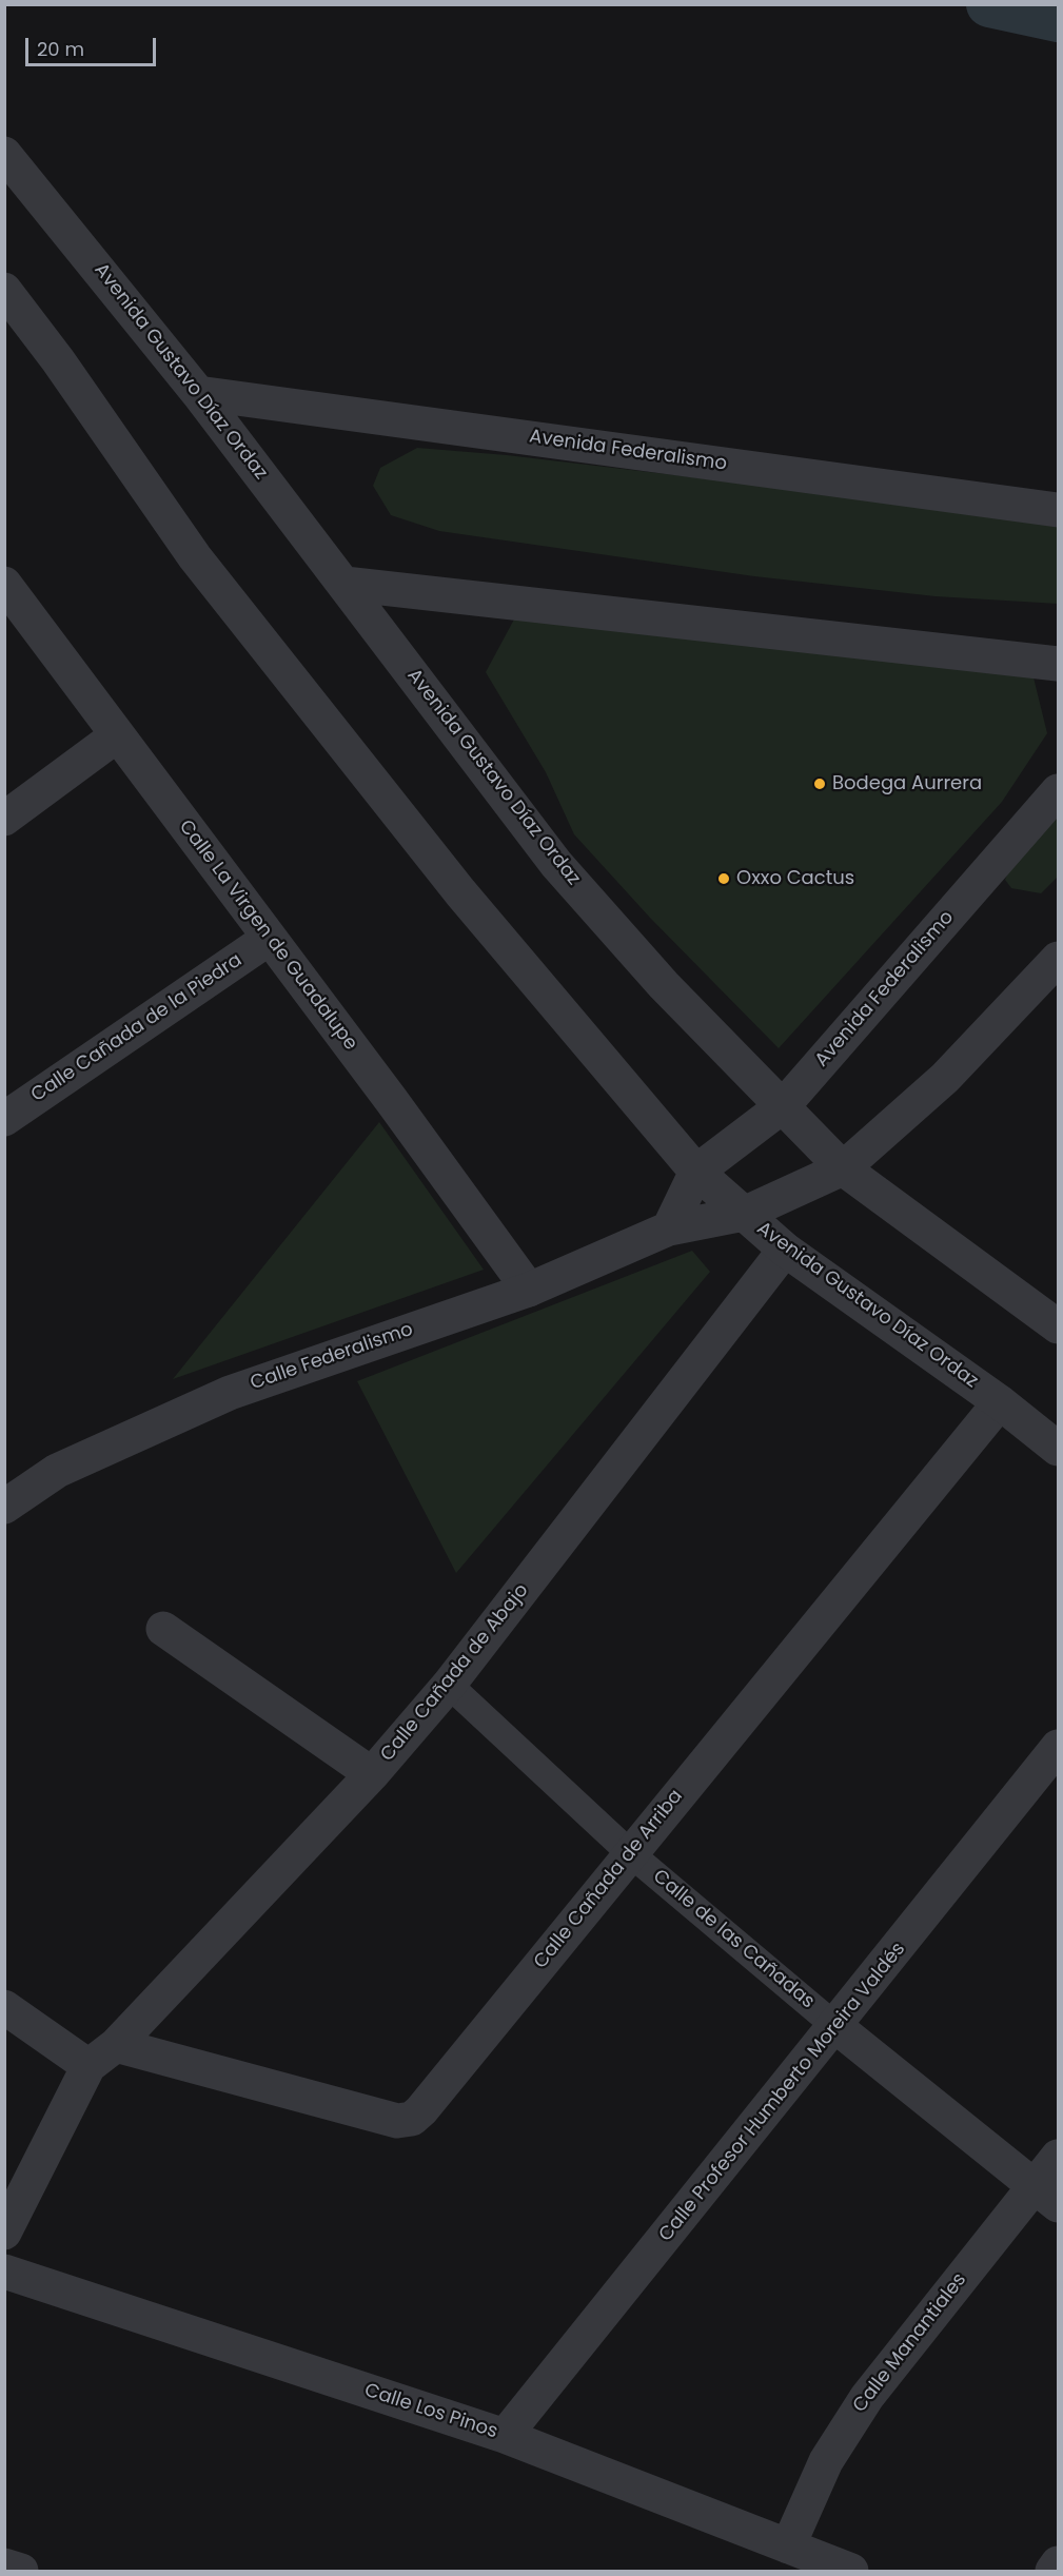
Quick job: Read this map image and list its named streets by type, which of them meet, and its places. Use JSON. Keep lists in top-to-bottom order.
{
  "streets": {
    "street": [
      "Avenida Gustavo Díaz Ordaz",
      "Avenida Federalismo",
      "Calle La Virgen de Guadalupe",
      "Calle Cañada de la Piedra",
      "Calle Federalismo",
      "Calle Cañada de Abajo",
      "Calle Cañada de Arriba",
      "Calle de las Cañadas",
      "Calle Profesor Humberto Moreira Valdés",
      "Calle Manantiales",
      "Calle Los Pinos"
    ]
  },
  "crossings": [
    ["Avenida Gustavo Díaz Ordaz", "Avenida Federalismo"],
    ["Avenida Gustavo Díaz Ordaz", "Calle Federalismo"],
    ["Avenida Gustavo Díaz Ordaz", "Calle Cañada de Abajo"],
    ["Avenida Gustavo Díaz Ordaz", "Calle Cañada de Arriba"],
    ["Calle La Virgen de Guadalupe", "Calle Cañada de la Piedra"],
    ["Calle La Virgen de Guadalupe", "Calle Federalismo"],
    ["Calle Cañada de Abajo", "Calle Cañada de Arriba"],
    ["Calle Cañada de Abajo", "Calle de las Cañadas"],
    ["Calle Cañada de Arriba", "Calle de las Cañadas"],
    ["Calle de las Cañadas", "Calle Profesor Humberto Moreira Valdés"],
    ["Calle de las Cañadas", "Calle Manantiales"],
    ["Calle Profesor Humberto Moreira Valdés", "Calle Los Pinos"],
    ["Calle Manantiales", "Calle Los Pinos"]
  ],
  "places": ["Bodega Aurrera", "Oxxo Cactus"],
  "scale_bar": "20 m"
}
